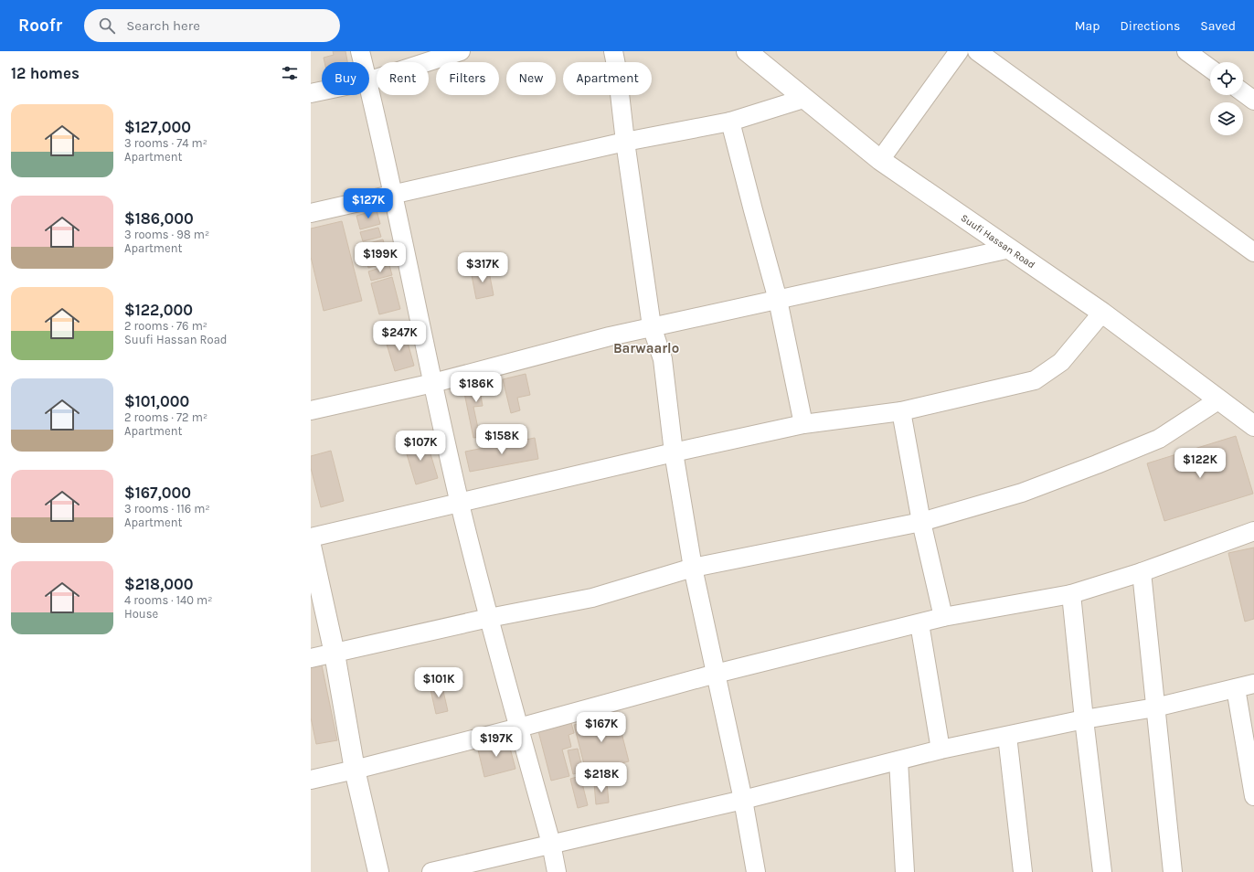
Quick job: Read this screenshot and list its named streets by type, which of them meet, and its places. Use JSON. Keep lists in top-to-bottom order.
{
  "streets": {
    "street": ["Suufi Hassan Road"]
  },
  "districts": ["Barwaarlo"],
  "page": {
    "header": "Roofr",
    "search": "Search here",
    "nav": ["Map", "Directions", "Saved"],
    "heading": "12 homes",
    "chip": [
      "Buy",
      "Rent",
      "Filters",
      "New",
      "Apartment"
    ],
    "list": [
      {
        "name": "$127,000",
        "note": "3 rooms · 74 m² · Apartment"
      },
      {
        "name": "$186,000",
        "note": "3 rooms · 98 m² · Apartment"
      },
      {
        "name": "$122,000",
        "note": "2 rooms · 76 m² · Suufi Hassan Road"
      },
      {
        "name": "$101,000",
        "note": "2 rooms · 72 m² · Apartment"
      },
      {
        "name": "$167,000",
        "note": "3 rooms · 116 m² · Apartment"
      },
      {
        "name": "$218,000",
        "note": "4 rooms · 140 m² · House"
      }
    ],
    "price": [
      "$127K",
      "$199K",
      "$317K",
      "$247K",
      "$186K",
      "$158K",
      "$107K",
      "$122K",
      "$101K",
      "$167K",
      "$197K",
      "$218K"
    ]
  }
}
